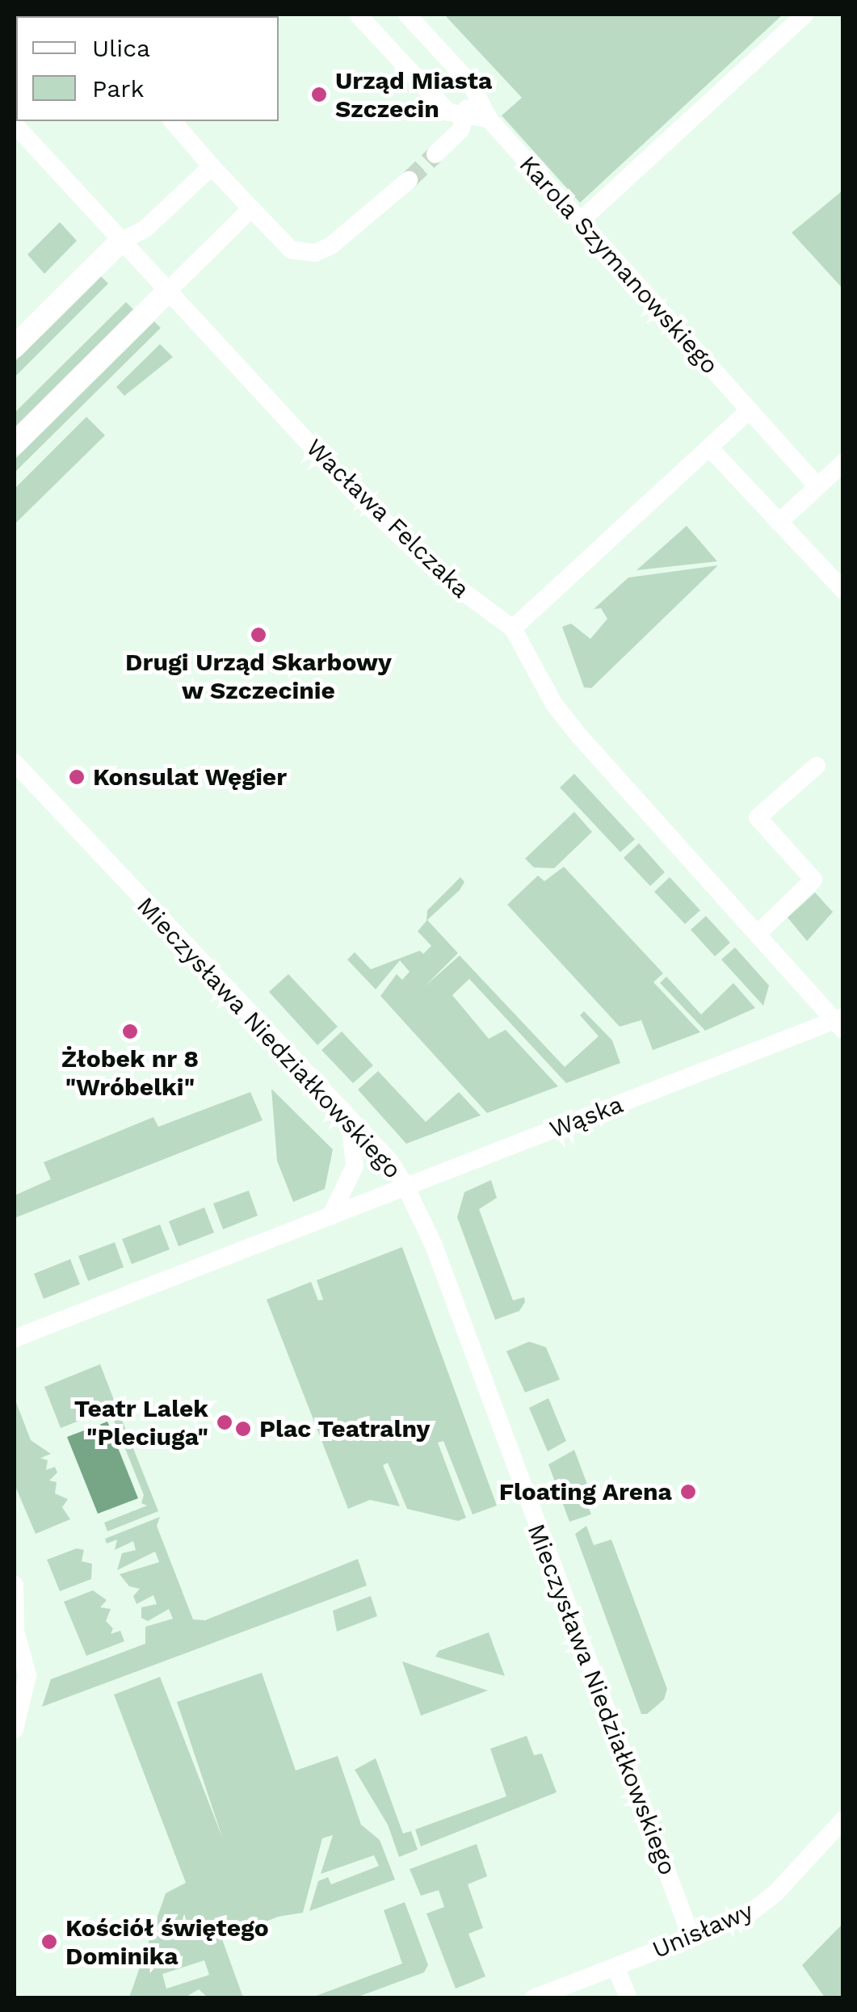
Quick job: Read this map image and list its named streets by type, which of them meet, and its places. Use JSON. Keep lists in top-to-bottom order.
{
  "streets": {
    "street": [
      "Karola Szymanowskiego",
      "Wacława Felczaka",
      "Mieczysława Niedziałkowskiego",
      "Wąska",
      "Unisławy"
    ]
  },
  "crossings": [
    ["Wacława Felczaka", "Wąska"],
    ["Mieczysława Niedziałkowskiego", "Wąska"],
    ["Mieczysława Niedziałkowskiego", "Unisławy"]
  ],
  "places": [
    "Urząd Miasta Szczecin",
    "Drugi Urząd Skarbowy w Szczecinie",
    "Konsulat Węgier",
    "Żłobek nr 8 \"Wróbelki\"",
    "Teatr Lalek \"Pleciuga\"",
    "Plac Teatralny",
    "Floating Arena",
    "Kościół świętego Dominika"
  ],
  "legend": ["Ulica", "Park"]
}
